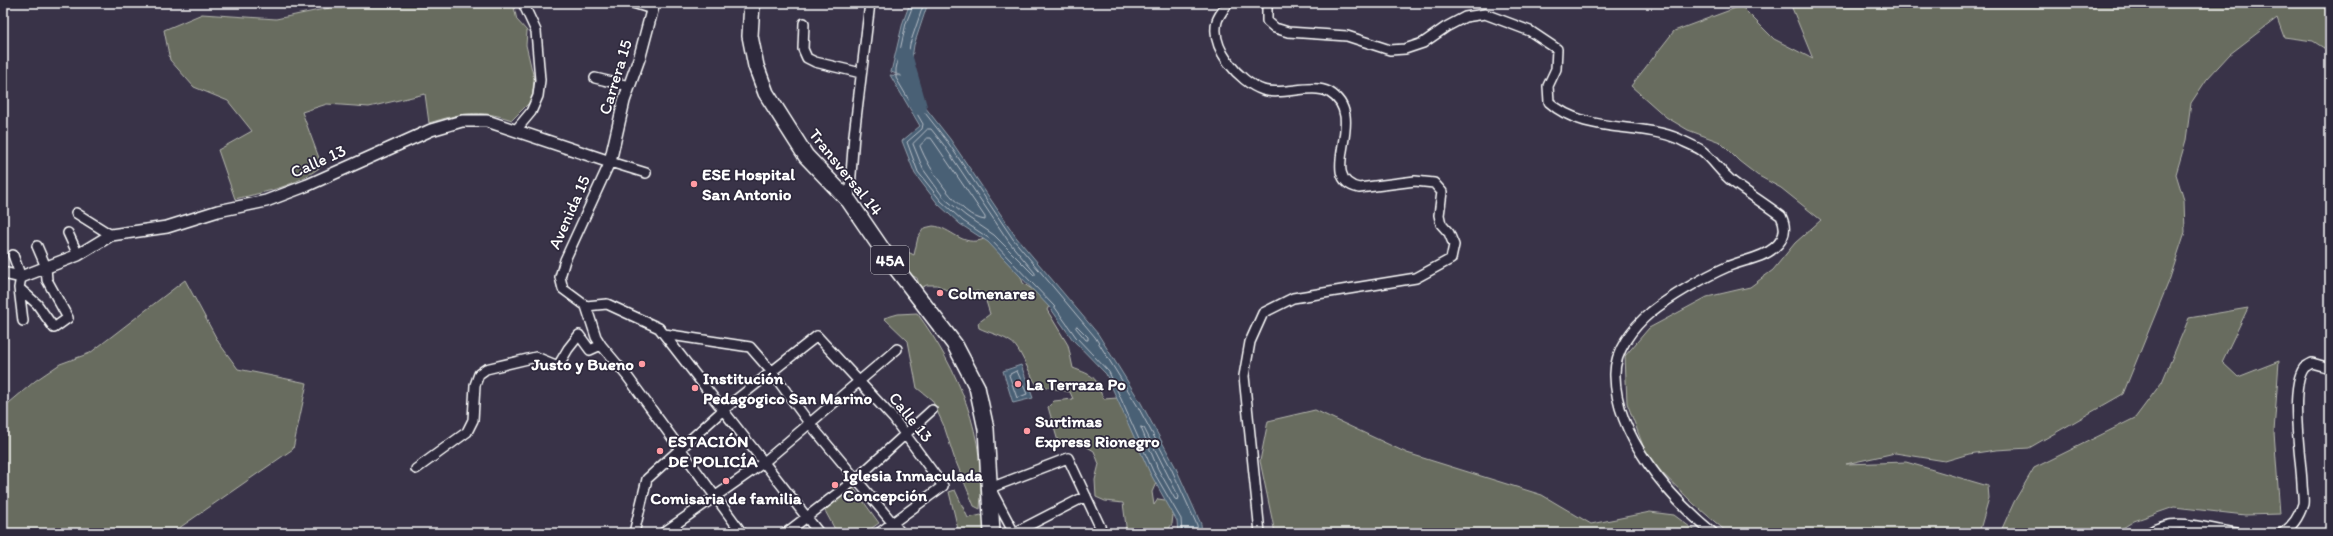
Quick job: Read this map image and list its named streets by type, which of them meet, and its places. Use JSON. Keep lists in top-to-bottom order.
{
  "streets": {
    "highway": ["Transversal 14", "45A"],
    "street": ["Carrera 15", "Calle 13", "Avenida 15"]
  },
  "crossings": [
    ["Carrera 15", "Calle 13"],
    ["Carrera 15", "Avenida 15"],
    ["Calle 13", "Avenida 15"]
  ],
  "places": [
    "ESE Hospital San Antonio",
    "Colmenares",
    "Justo y Bueno",
    "La Terraza Po",
    "Institución Pedagogico San Marino",
    "Surtimas Express Rionegro",
    "ESTACIÓN DE POLICÍA",
    "Comisaria de familia",
    "Iglesia Inmaculada Concepción"
  ]
}
